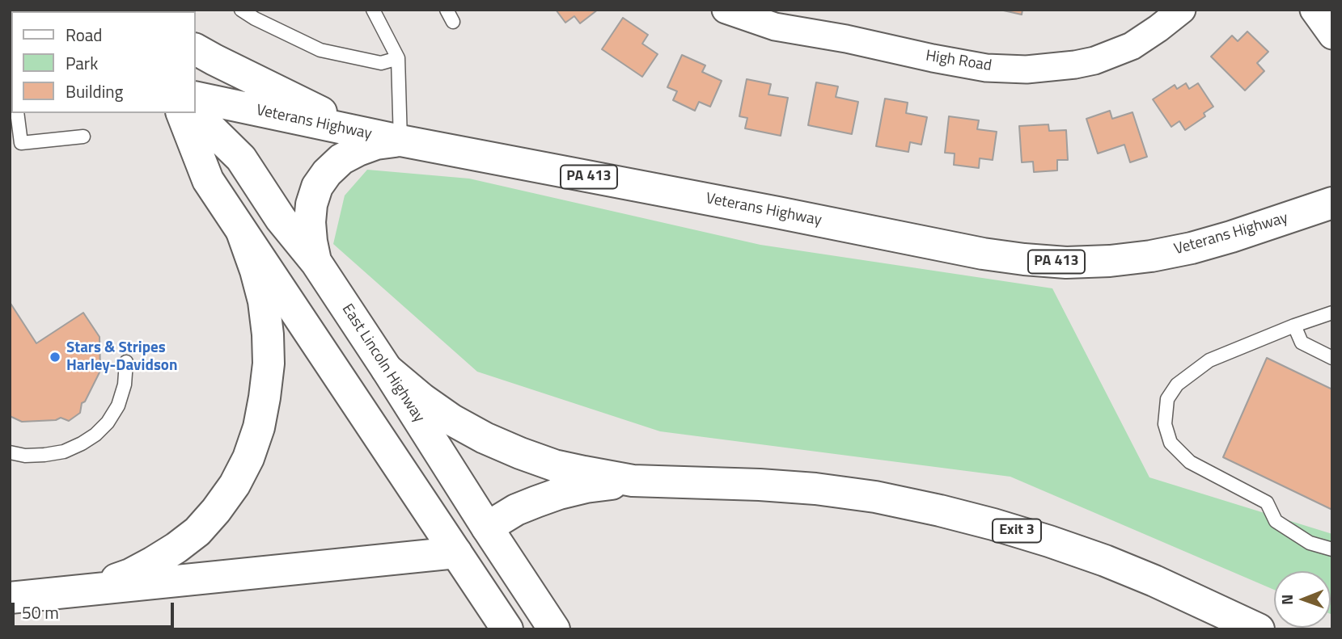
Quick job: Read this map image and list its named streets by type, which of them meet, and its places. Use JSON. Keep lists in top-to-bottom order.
{
  "streets": {
    "main road": [
      "Veterans Highway",
      "PA 413",
      "East Lincoln Highway",
      "Exit 3"
    ],
    "street": ["High Road"]
  },
  "crossings": [
    ["Veterans Highway", "PA 413"],
    ["PA 413", "East Lincoln Highway"]
  ],
  "places": ["Stars & Stripes Harley-Davidson"],
  "legend": ["Road", "Park", "Building"],
  "scale_bar": "50 m",
  "north": "left"
}
